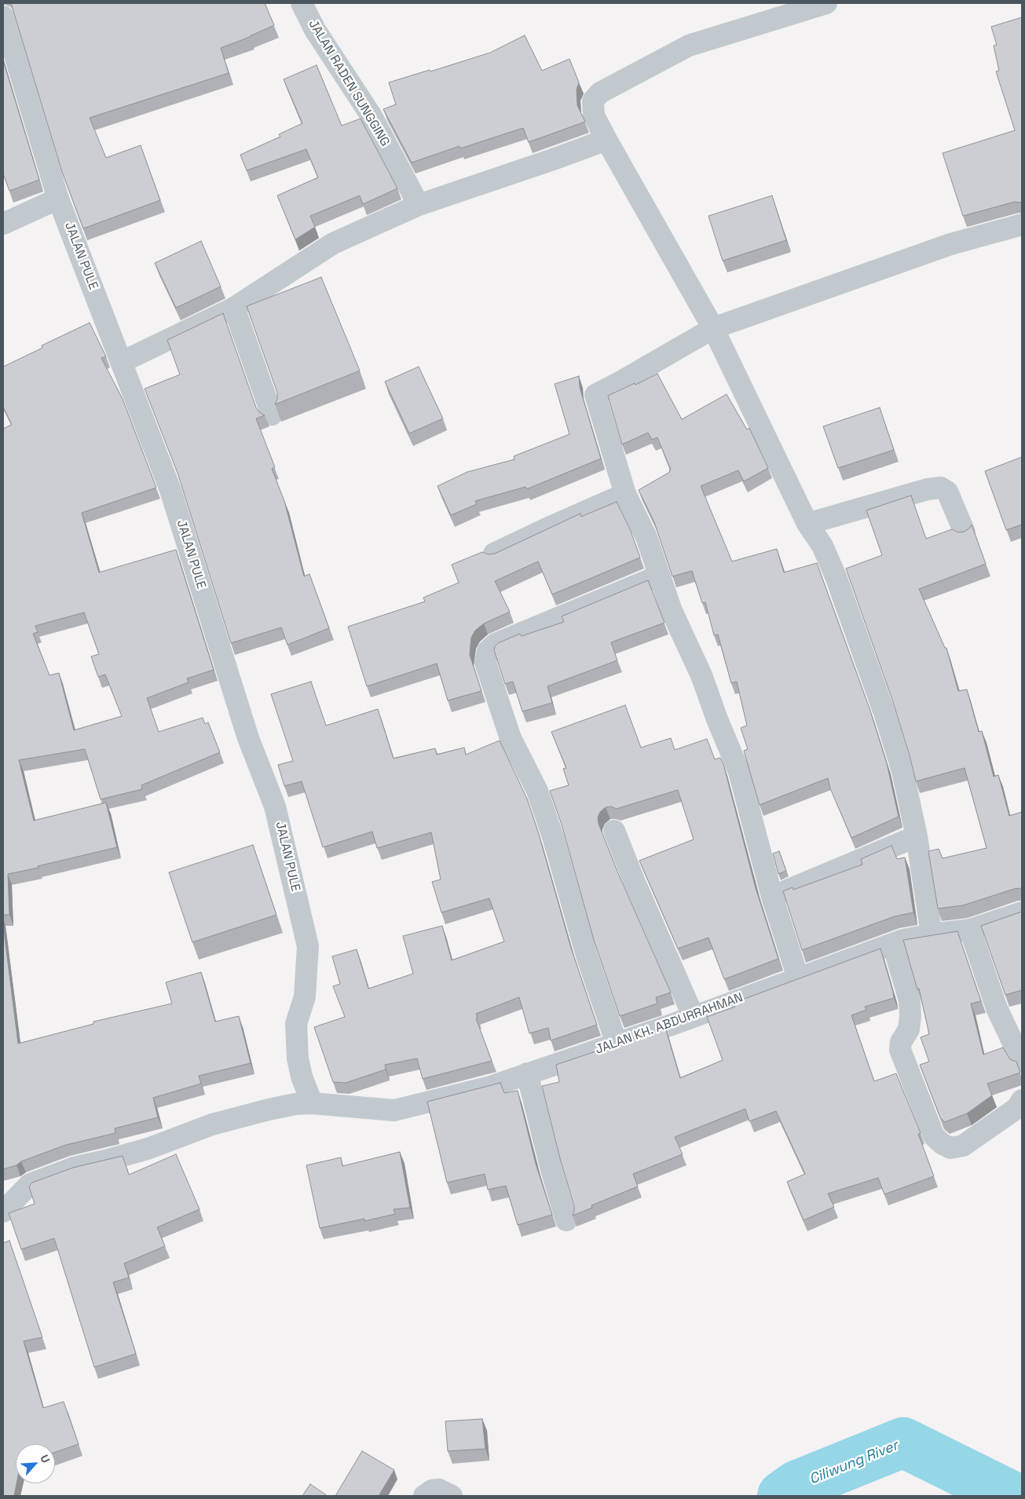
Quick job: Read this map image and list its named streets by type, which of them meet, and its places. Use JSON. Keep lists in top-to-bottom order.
{
  "streets": {
    "street": ["JALAN RADEN SUNGGING", "JALAN PULE", "JALAN KH. ABDURRAHMAN"]
  },
  "crossings": [
    ["JALAN PULE", "JALAN KH. ABDURRAHMAN"]
  ],
  "water": ["Ciliwung River"],
  "north": "top right"
}
